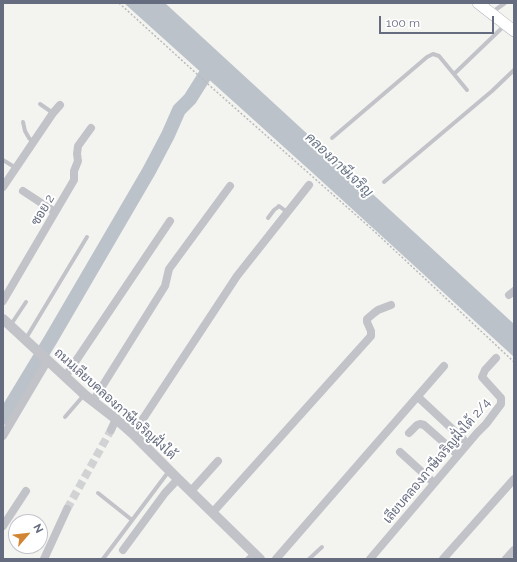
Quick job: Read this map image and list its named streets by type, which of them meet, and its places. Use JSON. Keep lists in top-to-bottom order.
{
  "streets": {
    "street": ["ซอย 2", "ถนนเลียบคลองภาษีเจริญฝั่งใต้", "เลียบคลองภาษีเจริญฝั่งใต้ 2/4"]
  },
  "water": ["คลองภาษีเจริญ"],
  "scale_bar": "100 m",
  "north": "top right"
}
